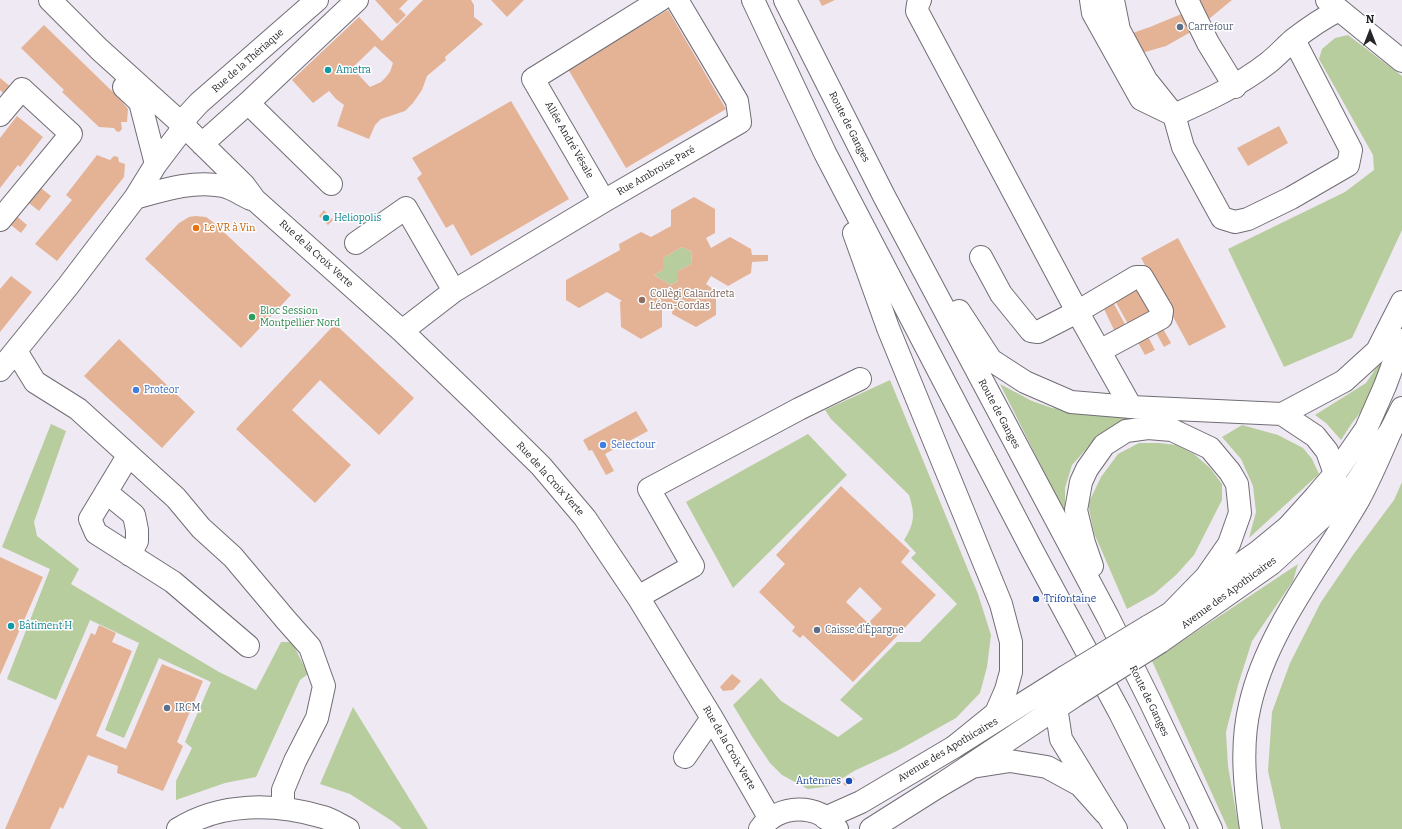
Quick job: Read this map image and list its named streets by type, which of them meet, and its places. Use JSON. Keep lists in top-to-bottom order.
{
  "streets": {
    "main road": [
      "Rue de la Thériaque",
      "Route de Ganges",
      "Allée André Vésale",
      "Rue Ambroise Paré",
      "Rue de la Croix Verte",
      "Avenue des Apothicaires"
    ]
  },
  "crossings": [
    ["Rue de la Thériaque", "Rue de la Croix Verte"],
    ["Allée André Vésale", "Rue Ambroise Paré"],
    ["Rue Ambroise Paré", "Rue de la Croix Verte"],
    ["Rue de la Croix Verte", "Avenue des Apothicaires"]
  ],
  "places": [
    "Carrefour",
    "Ametra",
    "Heliopolis",
    "Le VR à Vin",
    "Collègi Calandreta Léon-Cordas",
    "Bloc Session Montpellier Nord",
    "Proteor",
    "Selectour",
    "Trifontaine",
    "Bâtiment H",
    "Caisse d'Épargne",
    "IRCM",
    "Antennes"
  ],
  "north": "top"
}
